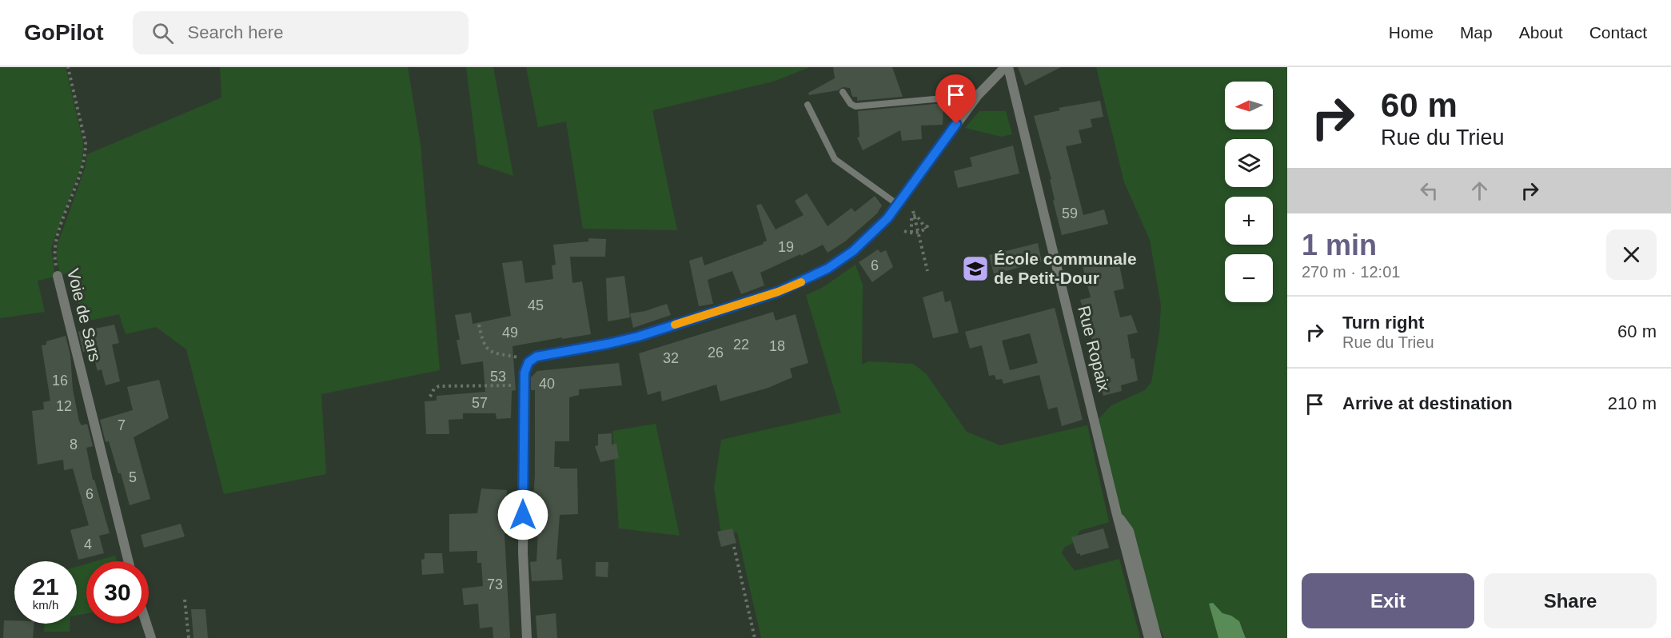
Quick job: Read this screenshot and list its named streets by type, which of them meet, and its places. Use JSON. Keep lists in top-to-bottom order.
{
  "streets": {
    "street": ["Voie de Sars", "Rue Ropaix"]
  },
  "places": {
    "school or university": ["École communale de Petit-Dour"]
  },
  "house_numbers": [
    "59",
    "19",
    "6",
    "45",
    "49",
    "22",
    "18",
    "26",
    "32",
    "53",
    "16",
    "40",
    "57",
    "12",
    "7",
    "8",
    "5",
    "6",
    "4",
    "73"
  ],
  "north": "left",
  "page": {
    "header": "GoPilot",
    "search": "Search here",
    "nav": [
      "Home",
      "Map",
      "About",
      "Contact"
    ],
    "turn": ["60 m", "Rue du Trieu"],
    "map_buttons": ["+", "−"],
    "heading": ["1 min", "270 m · 12:01"],
    "list": [
      {
        "name": "Turn right",
        "note": "Rue du Trieu",
        "value": "60 m"
      },
      {
        "name": "Arrive at destination",
        "value": "210 m"
      }
    ],
    "speed": "21 km/h",
    "limit": "30",
    "buttons": ["Exit", "Share"]
  }
}
